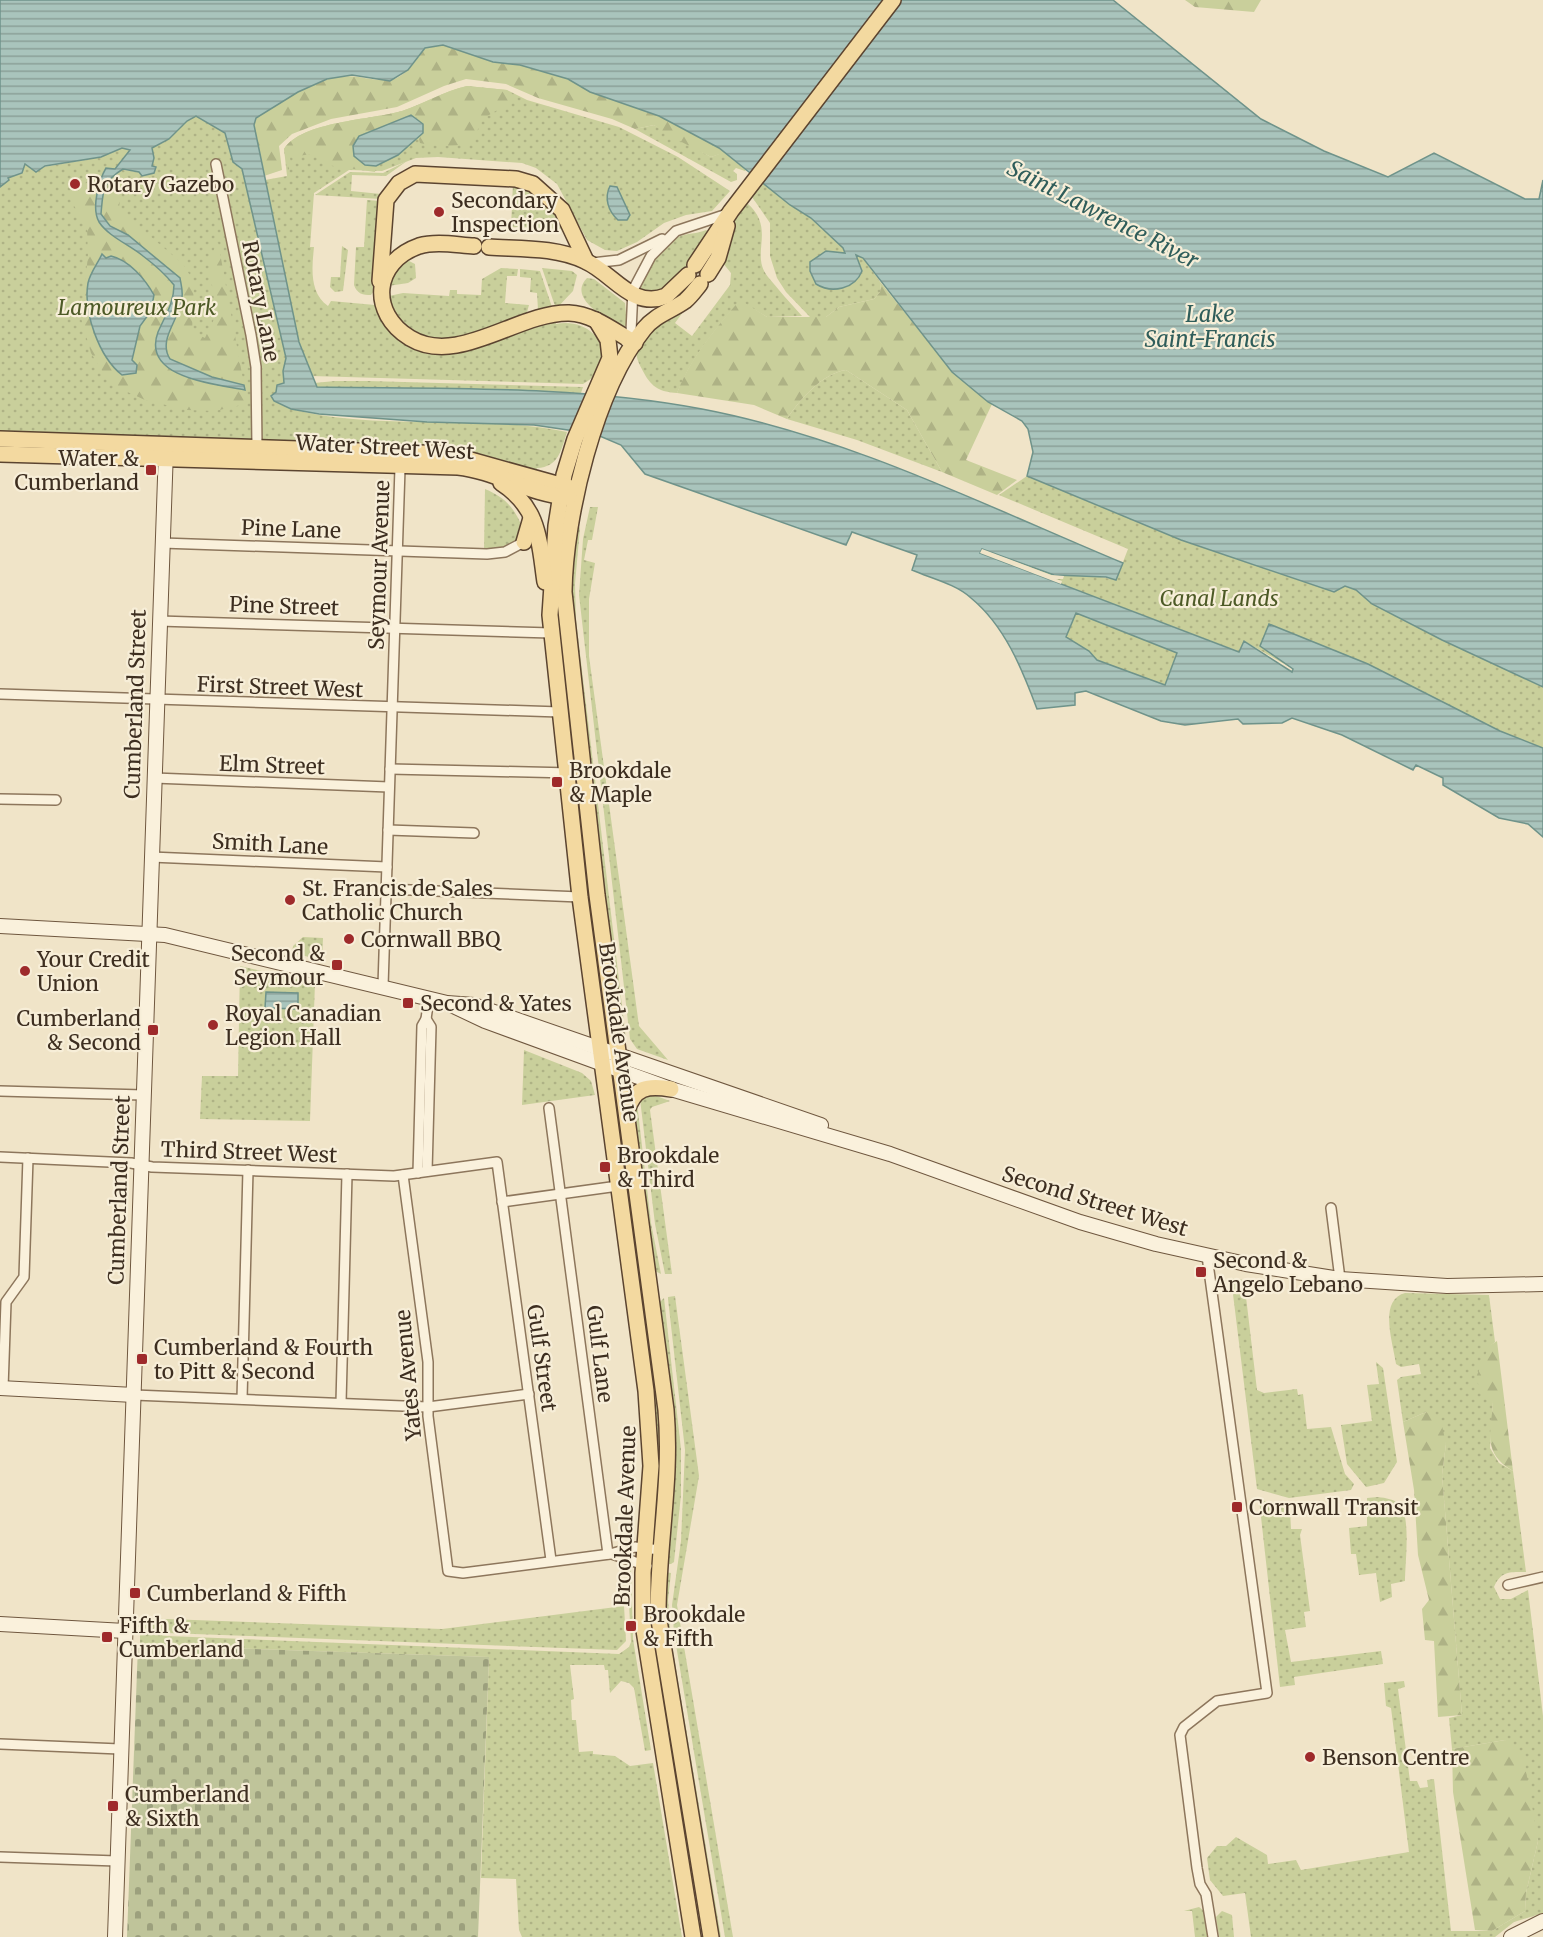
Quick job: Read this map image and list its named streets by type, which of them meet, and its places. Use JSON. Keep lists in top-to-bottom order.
{
  "streets": {
    "main road": [
      "Water Street West",
      "Cumberland Street",
      "Brookdale Avenue",
      "Second Street West"
    ],
    "street": [
      "Rotary Lane",
      "Pine Lane",
      "Seymour Avenue",
      "Pine Street",
      "First Street West",
      "Elm Street",
      "Smith Lane",
      "Third Street West",
      "Gulf Lane",
      "Gulf Street",
      "Yates Avenue"
    ]
  },
  "crossings": [
    ["Rotary Lane", "Water Street West"],
    ["Water Street West", "Seymour Avenue"],
    ["Water Street West", "Cumberland Street"],
    ["Water Street West", "Brookdale Avenue"],
    ["Pine Lane", "Seymour Avenue"],
    ["Pine Lane", "Cumberland Street"],
    ["Seymour Avenue", "Pine Street"],
    ["Seymour Avenue", "First Street West"],
    ["Seymour Avenue", "Elm Street"],
    ["Seymour Avenue", "Smith Lane"],
    ["Seymour Avenue", "Second Street West"],
    ["Pine Street", "Cumberland Street"],
    ["Pine Street", "Brookdale Avenue"],
    ["First Street West", "Cumberland Street"],
    ["First Street West", "Brookdale Avenue"],
    ["Cumberland Street", "Elm Street"],
    ["Cumberland Street", "Smith Lane"],
    ["Cumberland Street", "Third Street West"],
    ["Cumberland Street", "Second Street West"],
    ["Brookdale Avenue", "Second Street West"],
    ["Third Street West", "Gulf Street"],
    ["Third Street West", "Yates Avenue"],
    ["Gulf Street", "Yates Avenue"]
  ],
  "water": ["Saint Lawrence River", "Lake Saint-Francis"],
  "parks": ["Lamoureux Park", "Canal Lands"],
  "places": {
    "other": [
      "Rotary Gazebo",
      "Secondary Inspection",
      "St. Francis de Sales Catholic Church",
      "Cornwall BBQ",
      "Your Credit Union",
      "Royal Canadian Legion Hall",
      "Benson Centre"
    ],
    "transit": [
      "Water & Cumberland",
      "Brookdale & Maple",
      "Second & Seymour",
      "Second & Yates",
      "Cumberland & Second",
      "Brookdale & Third",
      "Second & Angelo Lebano",
      "Cumberland & Fourth to Pitt & Second",
      "Cornwall Transit",
      "Cumberland & Fifth",
      "Brookdale & Fifth",
      "Fifth & Cumberland",
      "Cumberland & Sixth"
    ]
  }
}
